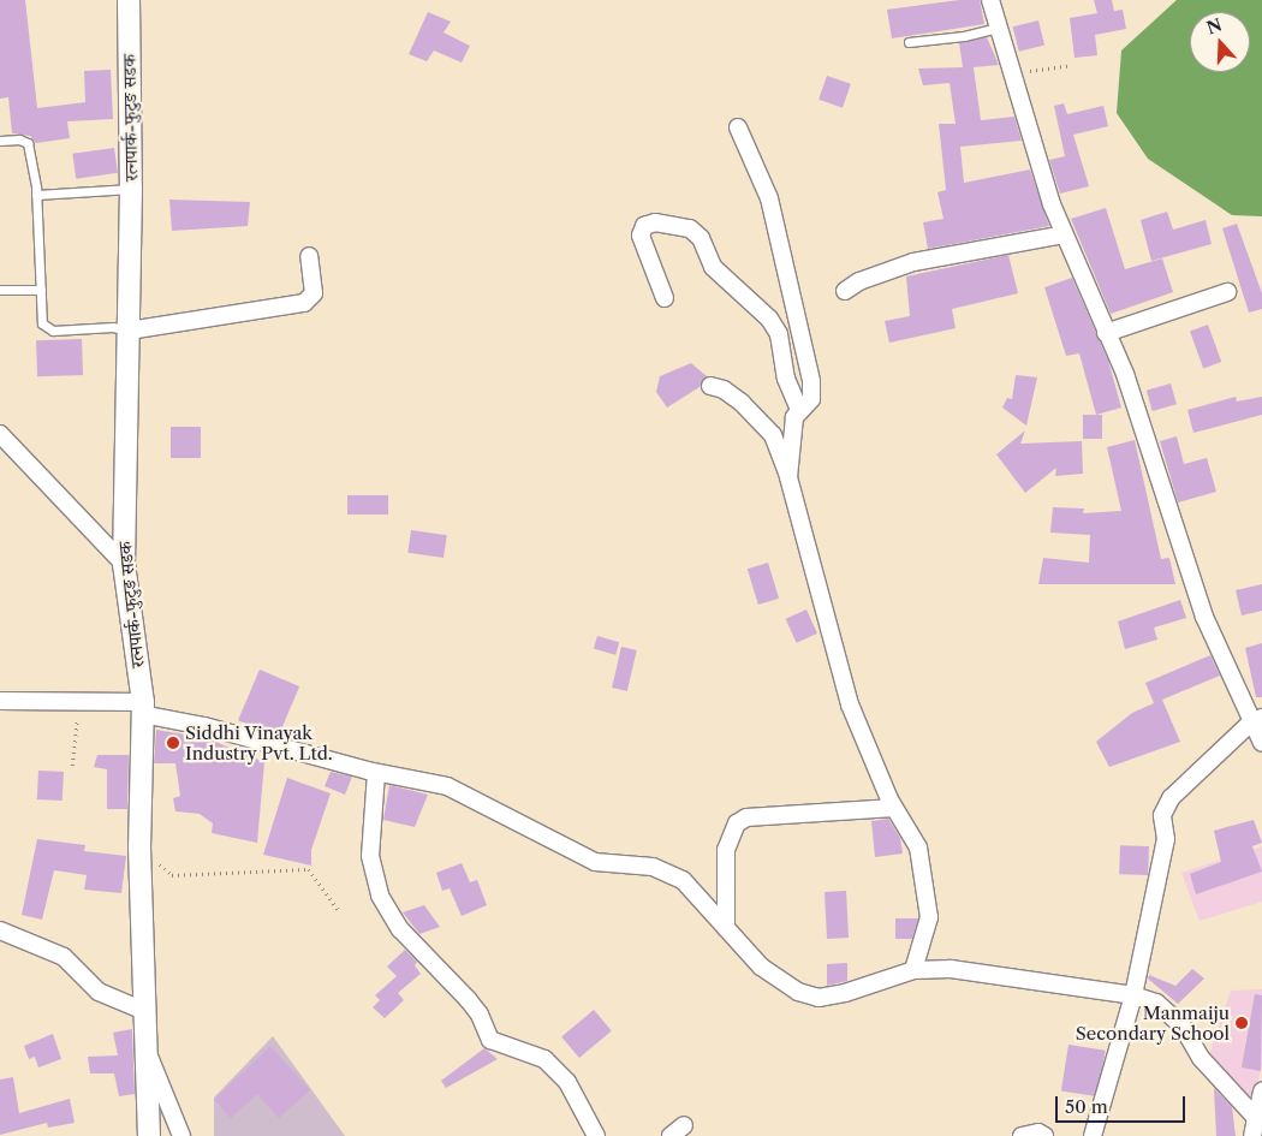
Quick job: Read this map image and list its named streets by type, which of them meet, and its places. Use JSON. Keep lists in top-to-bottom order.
{
  "streets": {
    "street": ["रत्नपार्क-फुटुङ सडक"]
  },
  "places": ["Siddhi Vinayak Industry Pvt. Ltd.", "Manmaiju Secondary School"],
  "scale_bar": "50 m",
  "north": "top"
}
